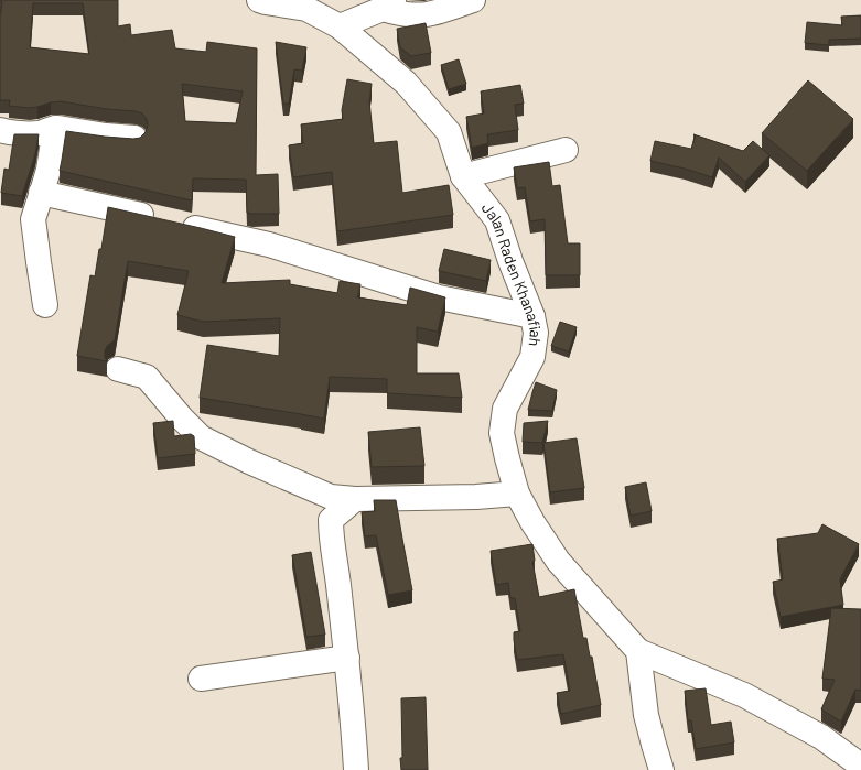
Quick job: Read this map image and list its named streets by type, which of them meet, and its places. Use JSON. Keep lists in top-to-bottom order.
{
  "streets": {
    "street": ["Jalan Raden Khanafiah"]
  }
}
